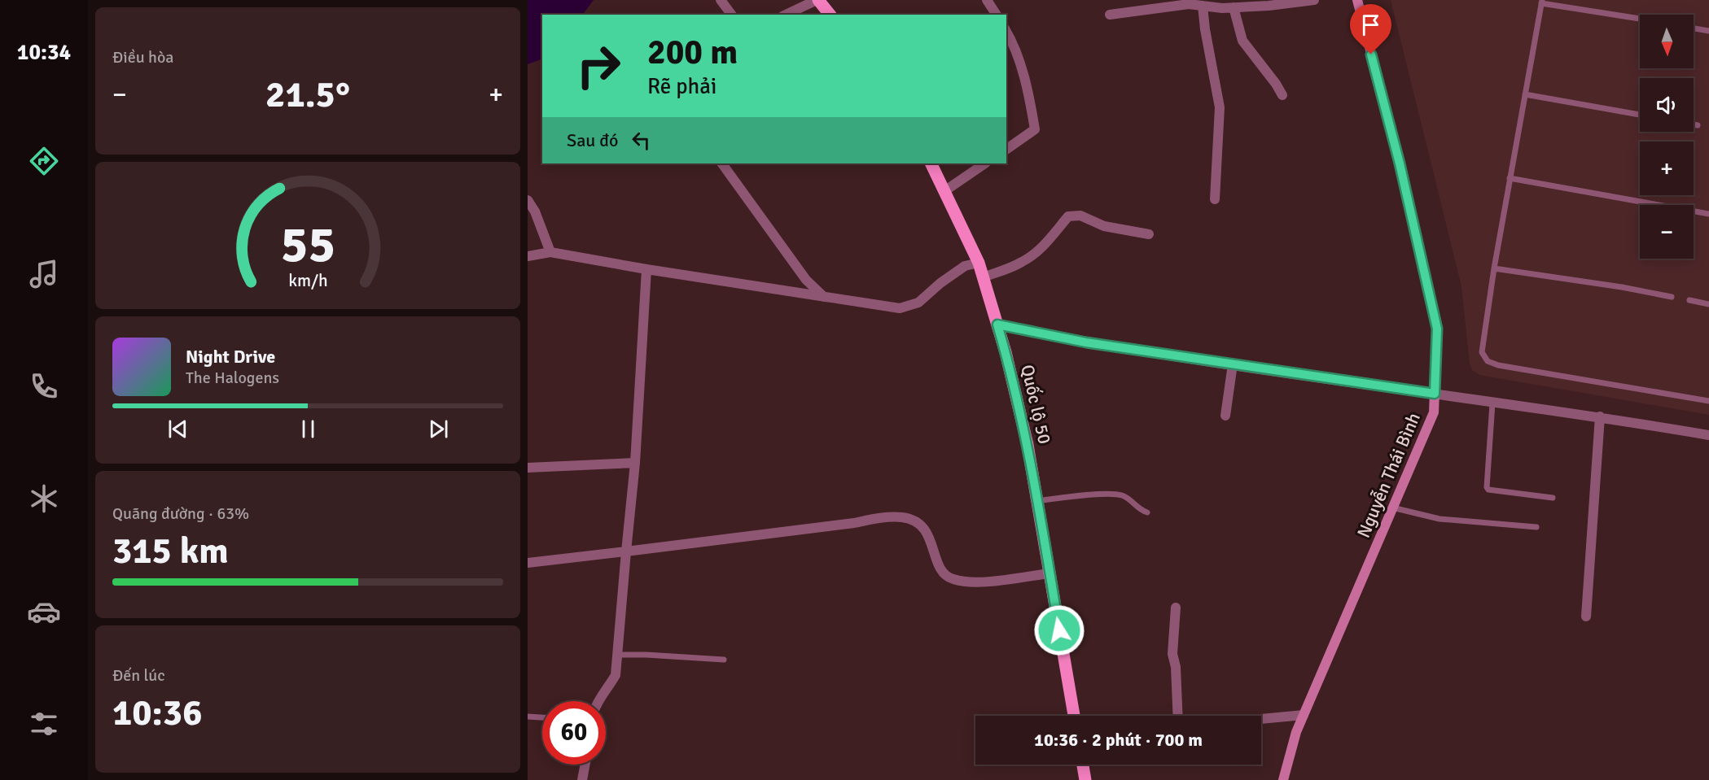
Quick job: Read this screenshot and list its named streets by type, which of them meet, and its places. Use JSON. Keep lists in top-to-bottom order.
{
  "streets": {
    "main road": ["Quốc lộ 50"],
    "street": ["Nguyễn Thái Bình"]
  },
  "north": "bottom",
  "page": {
    "tabs": "10:34",
    "tile": [
      "Điều hòa",
      ["Quãng đường · 63%", "315 km"],
      ["Đến lúc", "10:36"]
    ],
    "map_buttons": ["+", "−"],
    "turn": ["200 m", "Rẽ phải"],
    "heat": ["−", "21.5°", "+"],
    "then": "Sau đó",
    "song": ["Night Drive", "The Halogens"],
    "limit": "60",
    "trip": "10:36 · 2 phút · 700 m",
    "gauge": ["55", "km/h"]
  }
}
